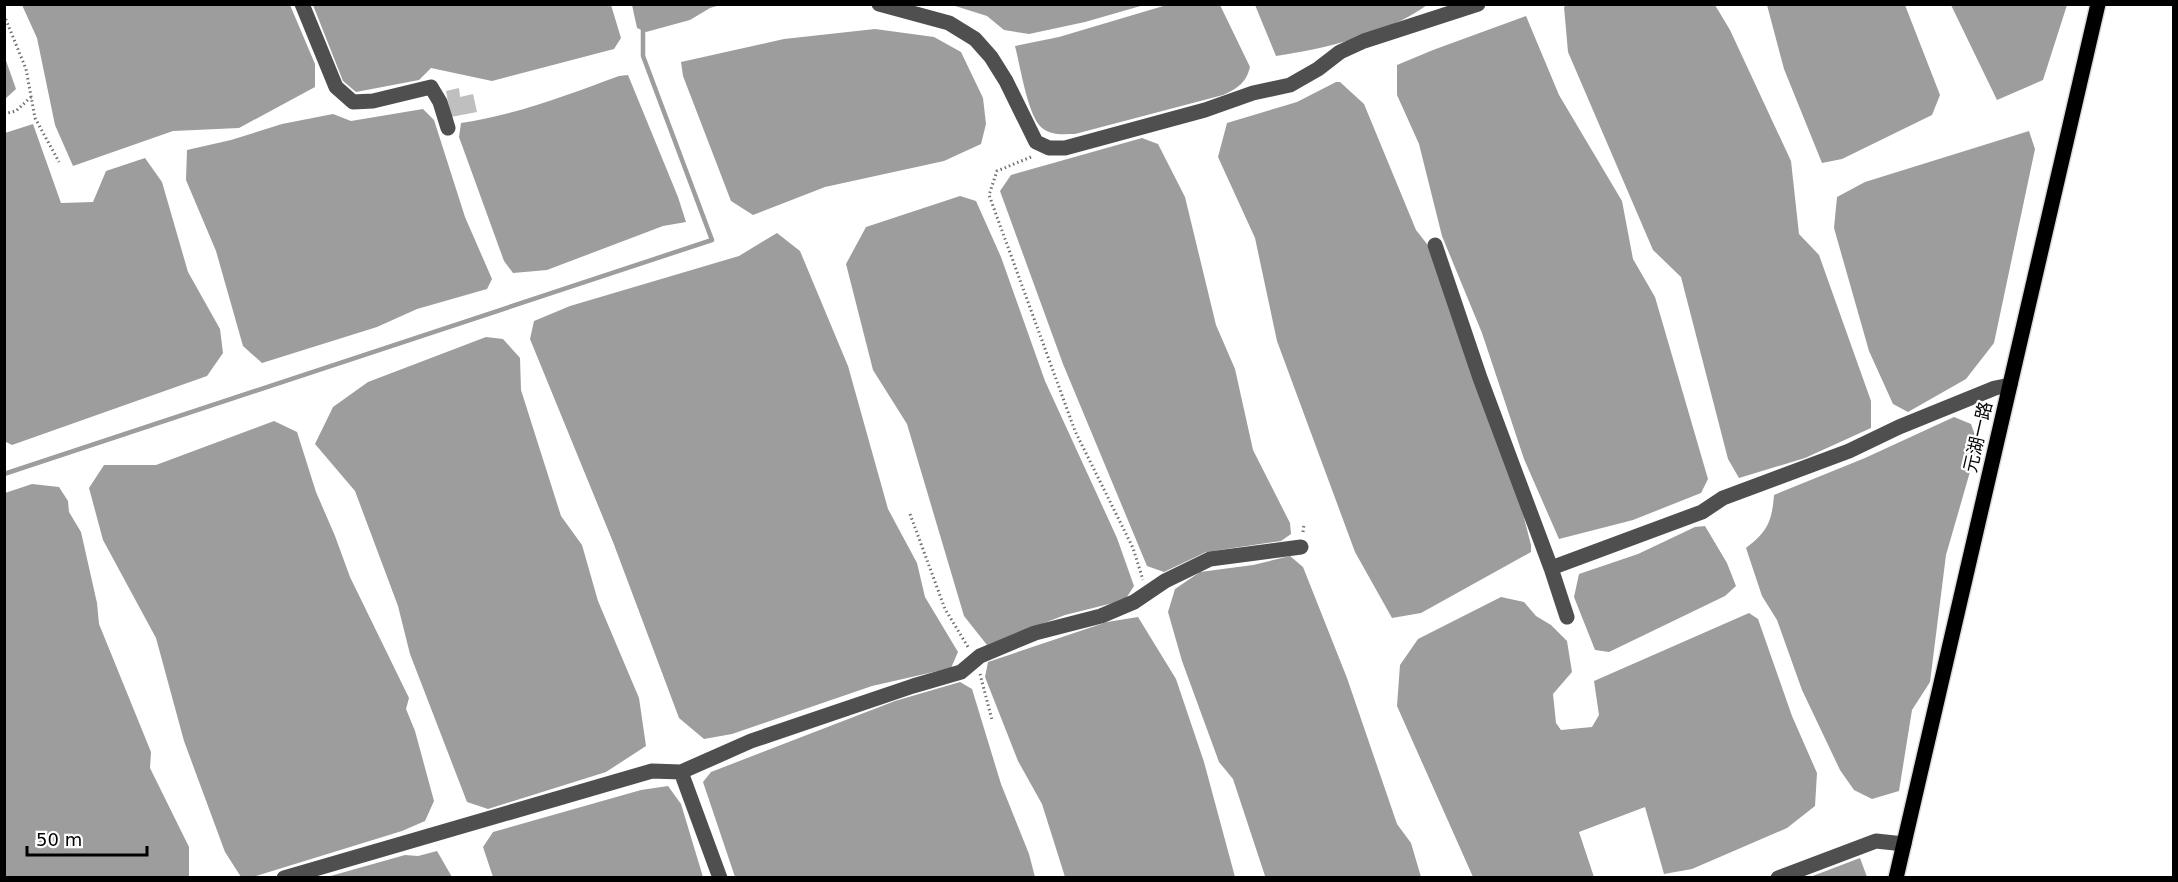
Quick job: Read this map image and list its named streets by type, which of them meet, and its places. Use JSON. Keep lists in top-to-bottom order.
{
  "streets": {
    "main road": ["元湖一路"]
  },
  "scale_bar": "50 m"
}
